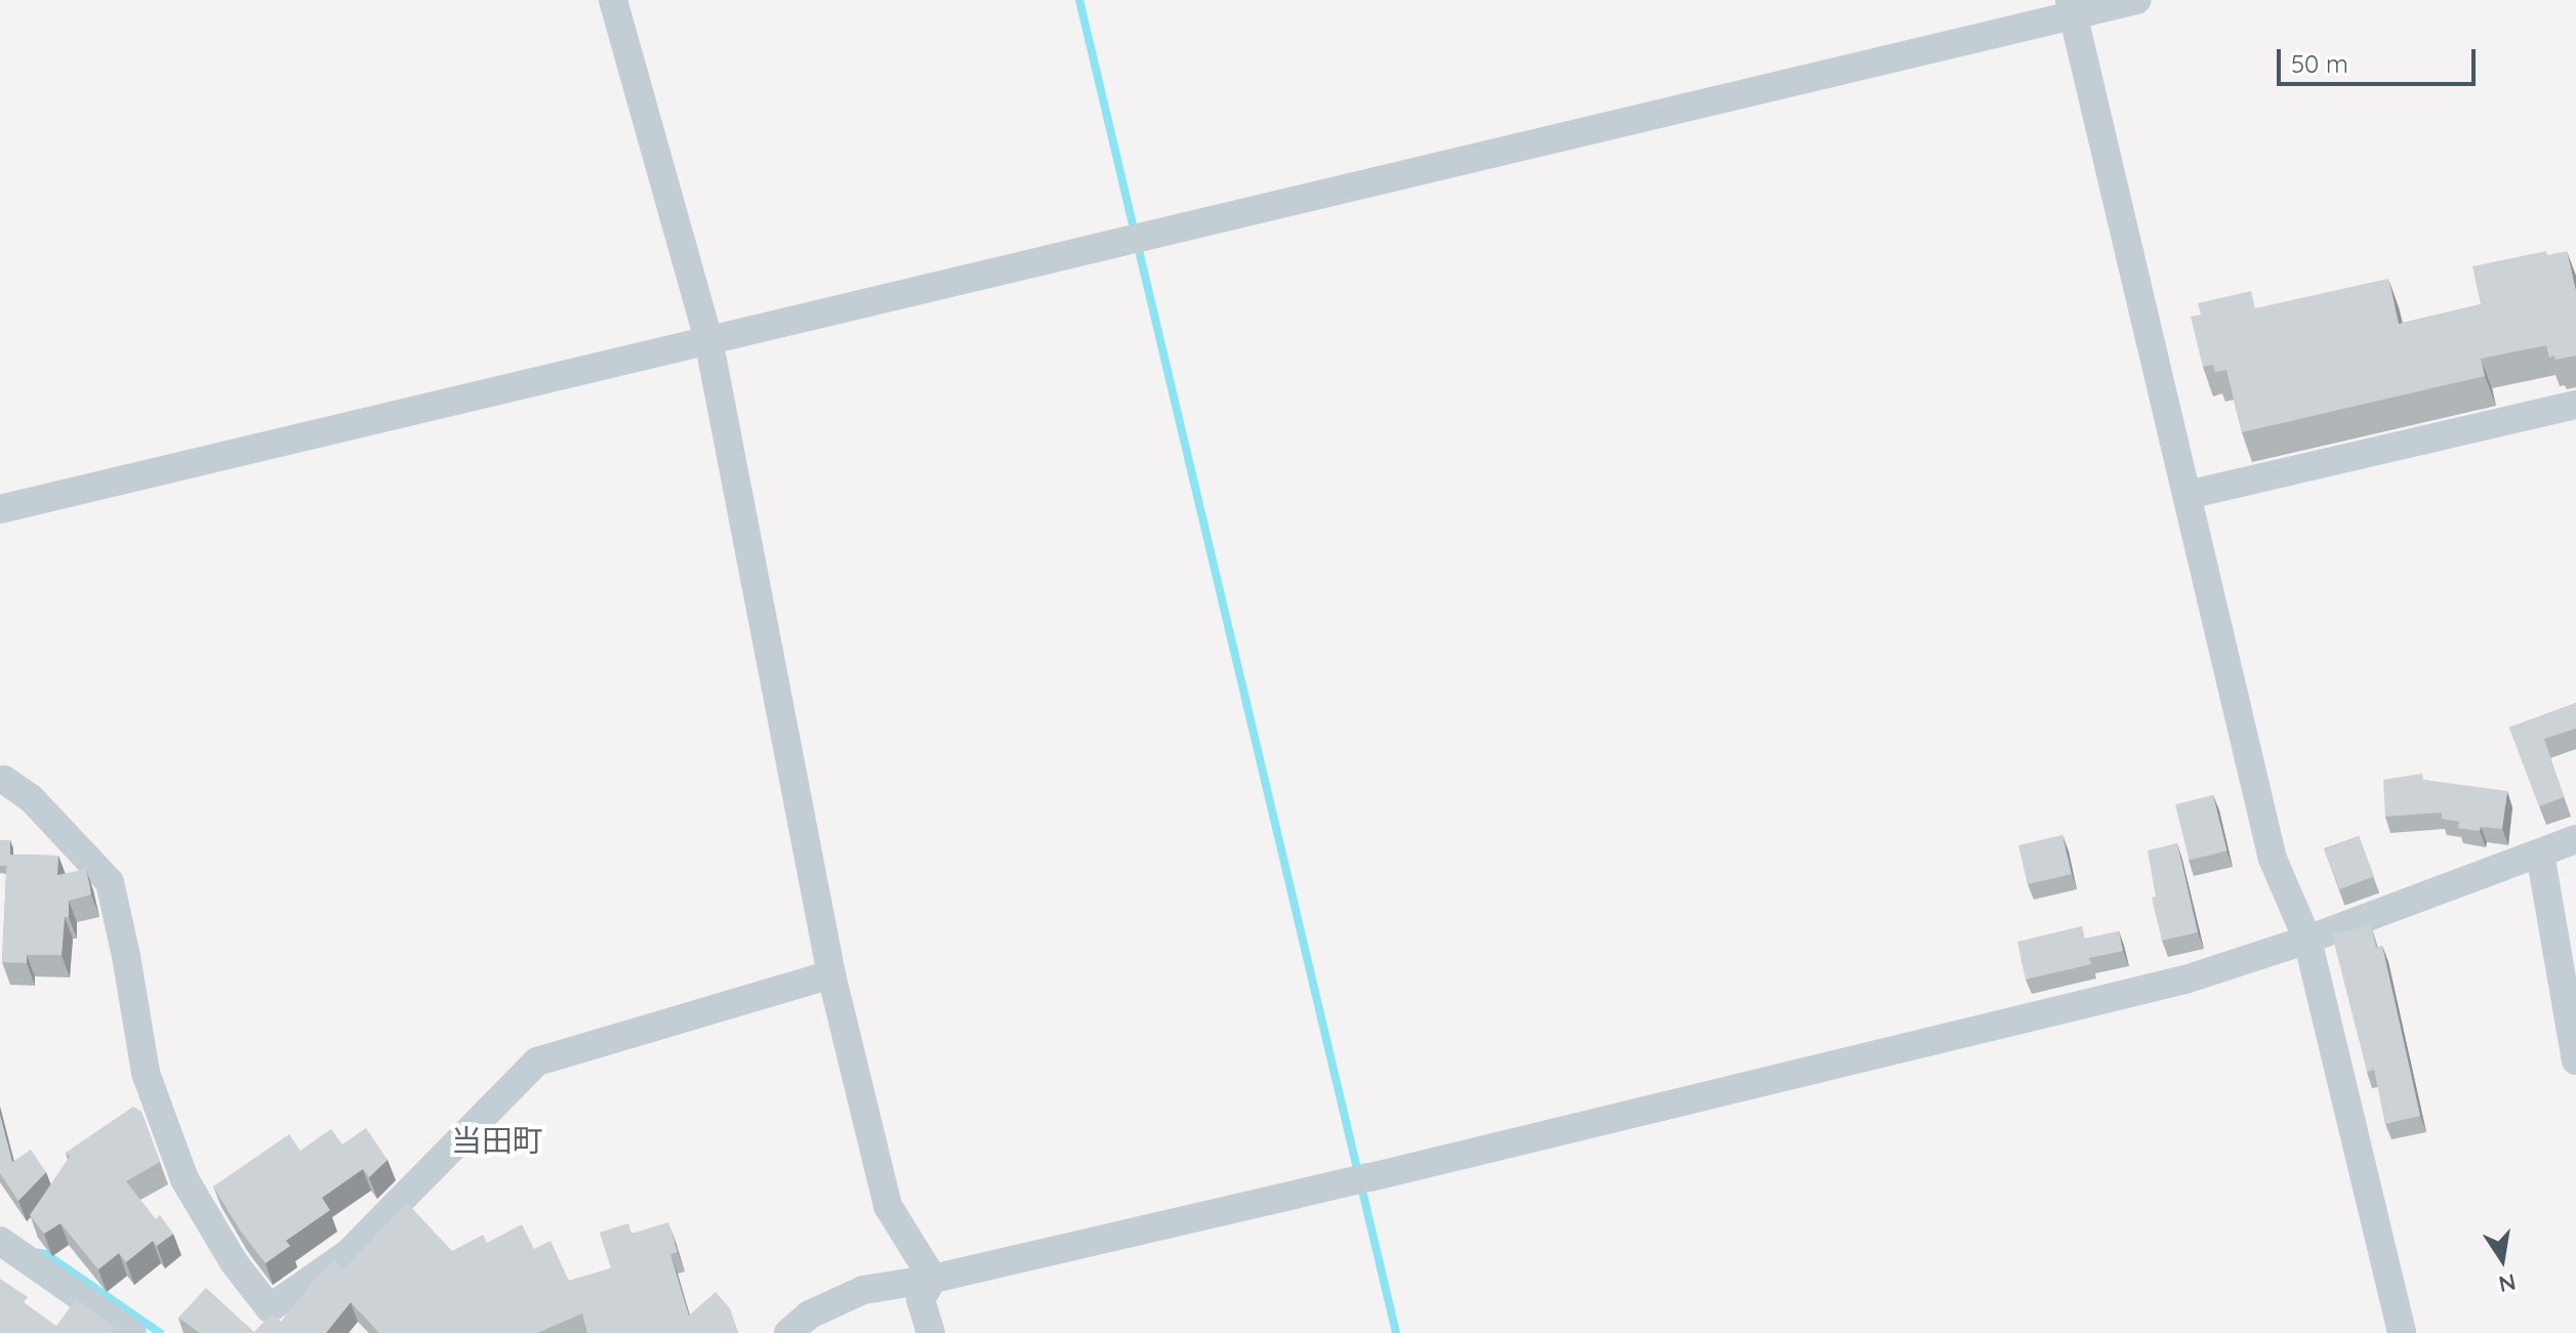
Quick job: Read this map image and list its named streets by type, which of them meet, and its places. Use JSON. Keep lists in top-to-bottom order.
{
  "districts": ["当田町"],
  "scale_bar": "50 m",
  "north": "bottom"
}
